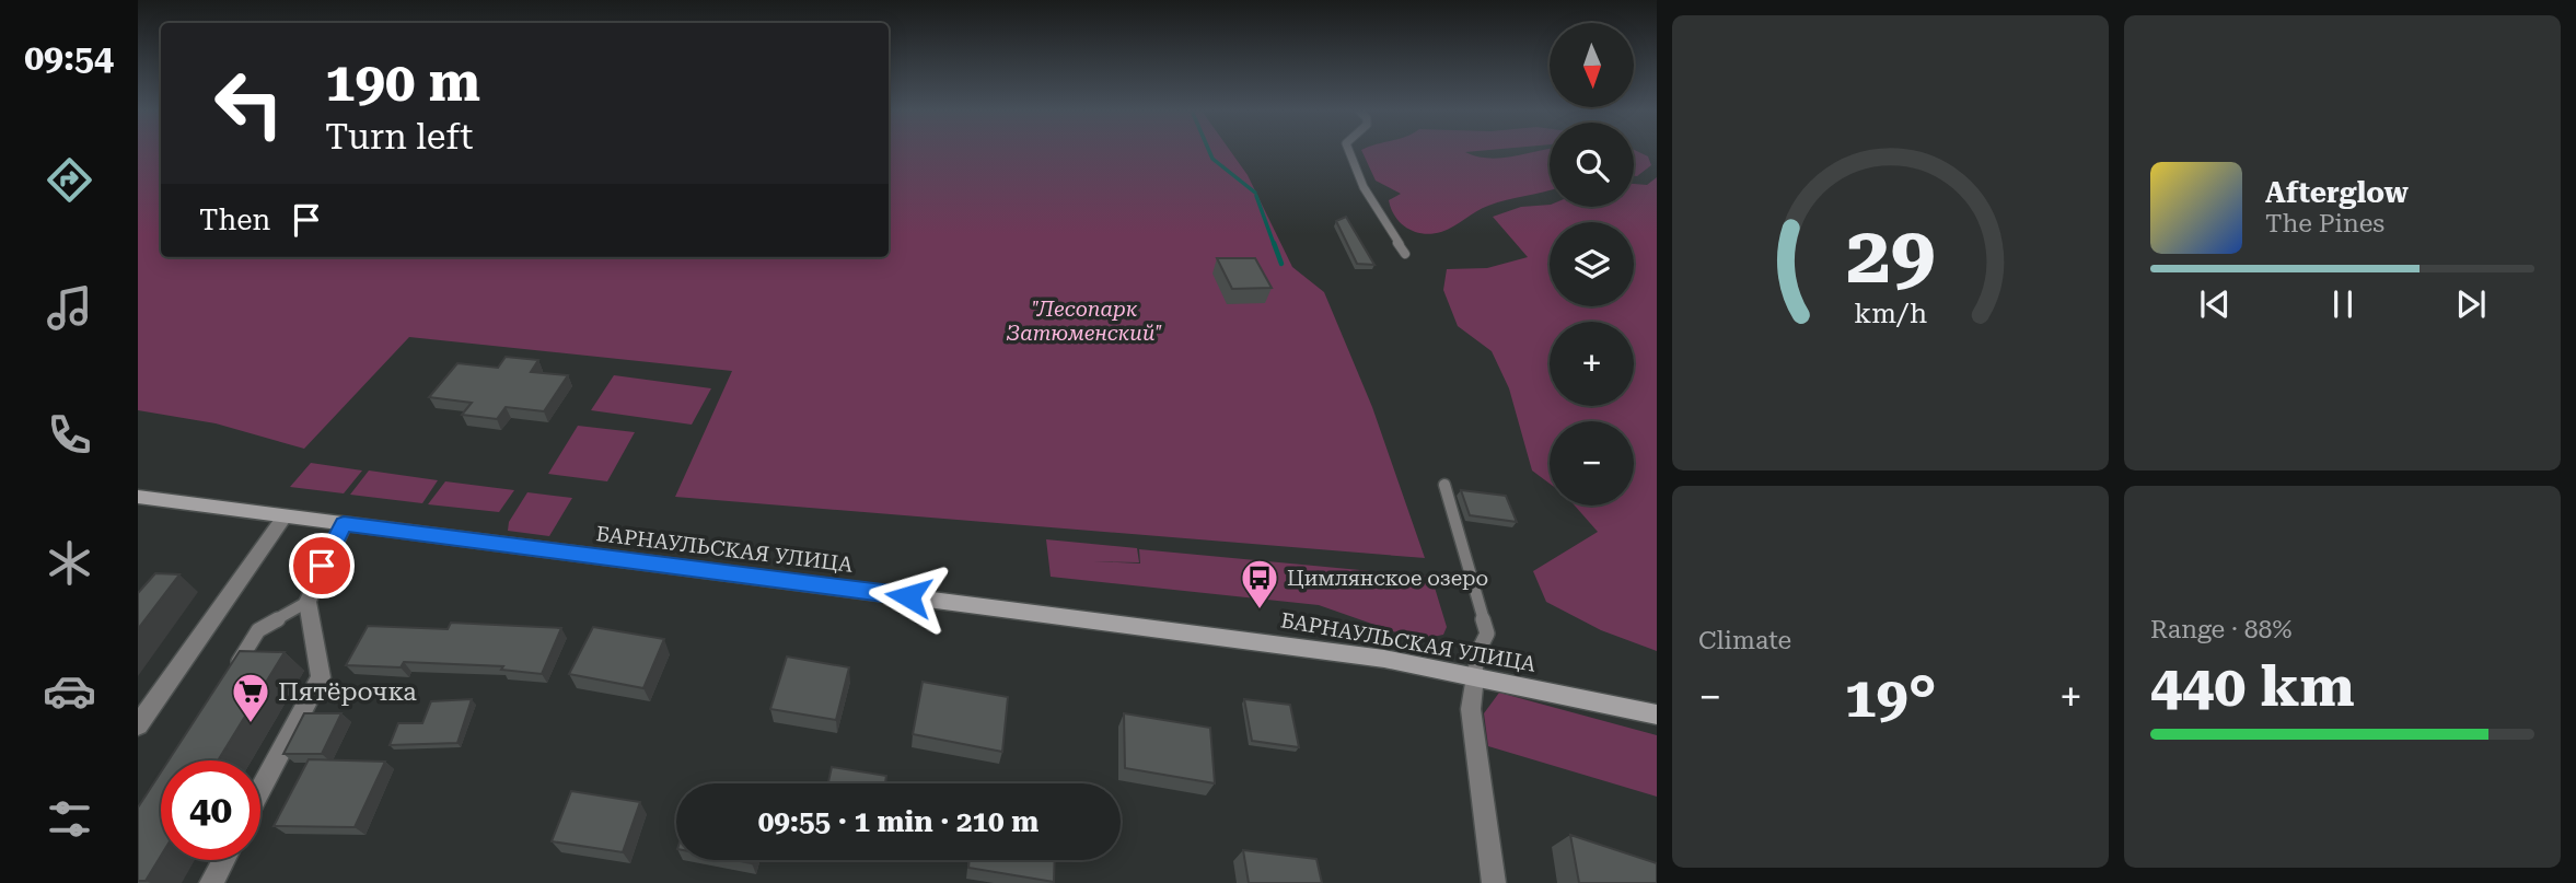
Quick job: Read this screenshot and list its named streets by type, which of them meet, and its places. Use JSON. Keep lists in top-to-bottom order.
{
  "streets": {
    "street": ["БАРНАУЛЬСКАЯ УЛИЦА"]
  },
  "parks": ["\"Лесопарк Затюменский\""],
  "places": {
    "bus stop": ["Цимлянское озеро"],
    "supermarket": ["Пятёрочка"]
  },
  "north": "bottom",
  "page": {
    "tabs": "09:54",
    "map_buttons": ["+", "−"],
    "turn": ["190 m", "Turn left"],
    "song": ["Afterglow", "The Pines"],
    "then": "Then",
    "tile": [
      "Climate",
      ["Range · 88%", "440 km"]
    ],
    "heat": ["−", "19°", "+"],
    "limit": "40",
    "trip": "09:55 · 1 min · 210 m",
    "gauge": ["29", "km/h"]
  }
}
